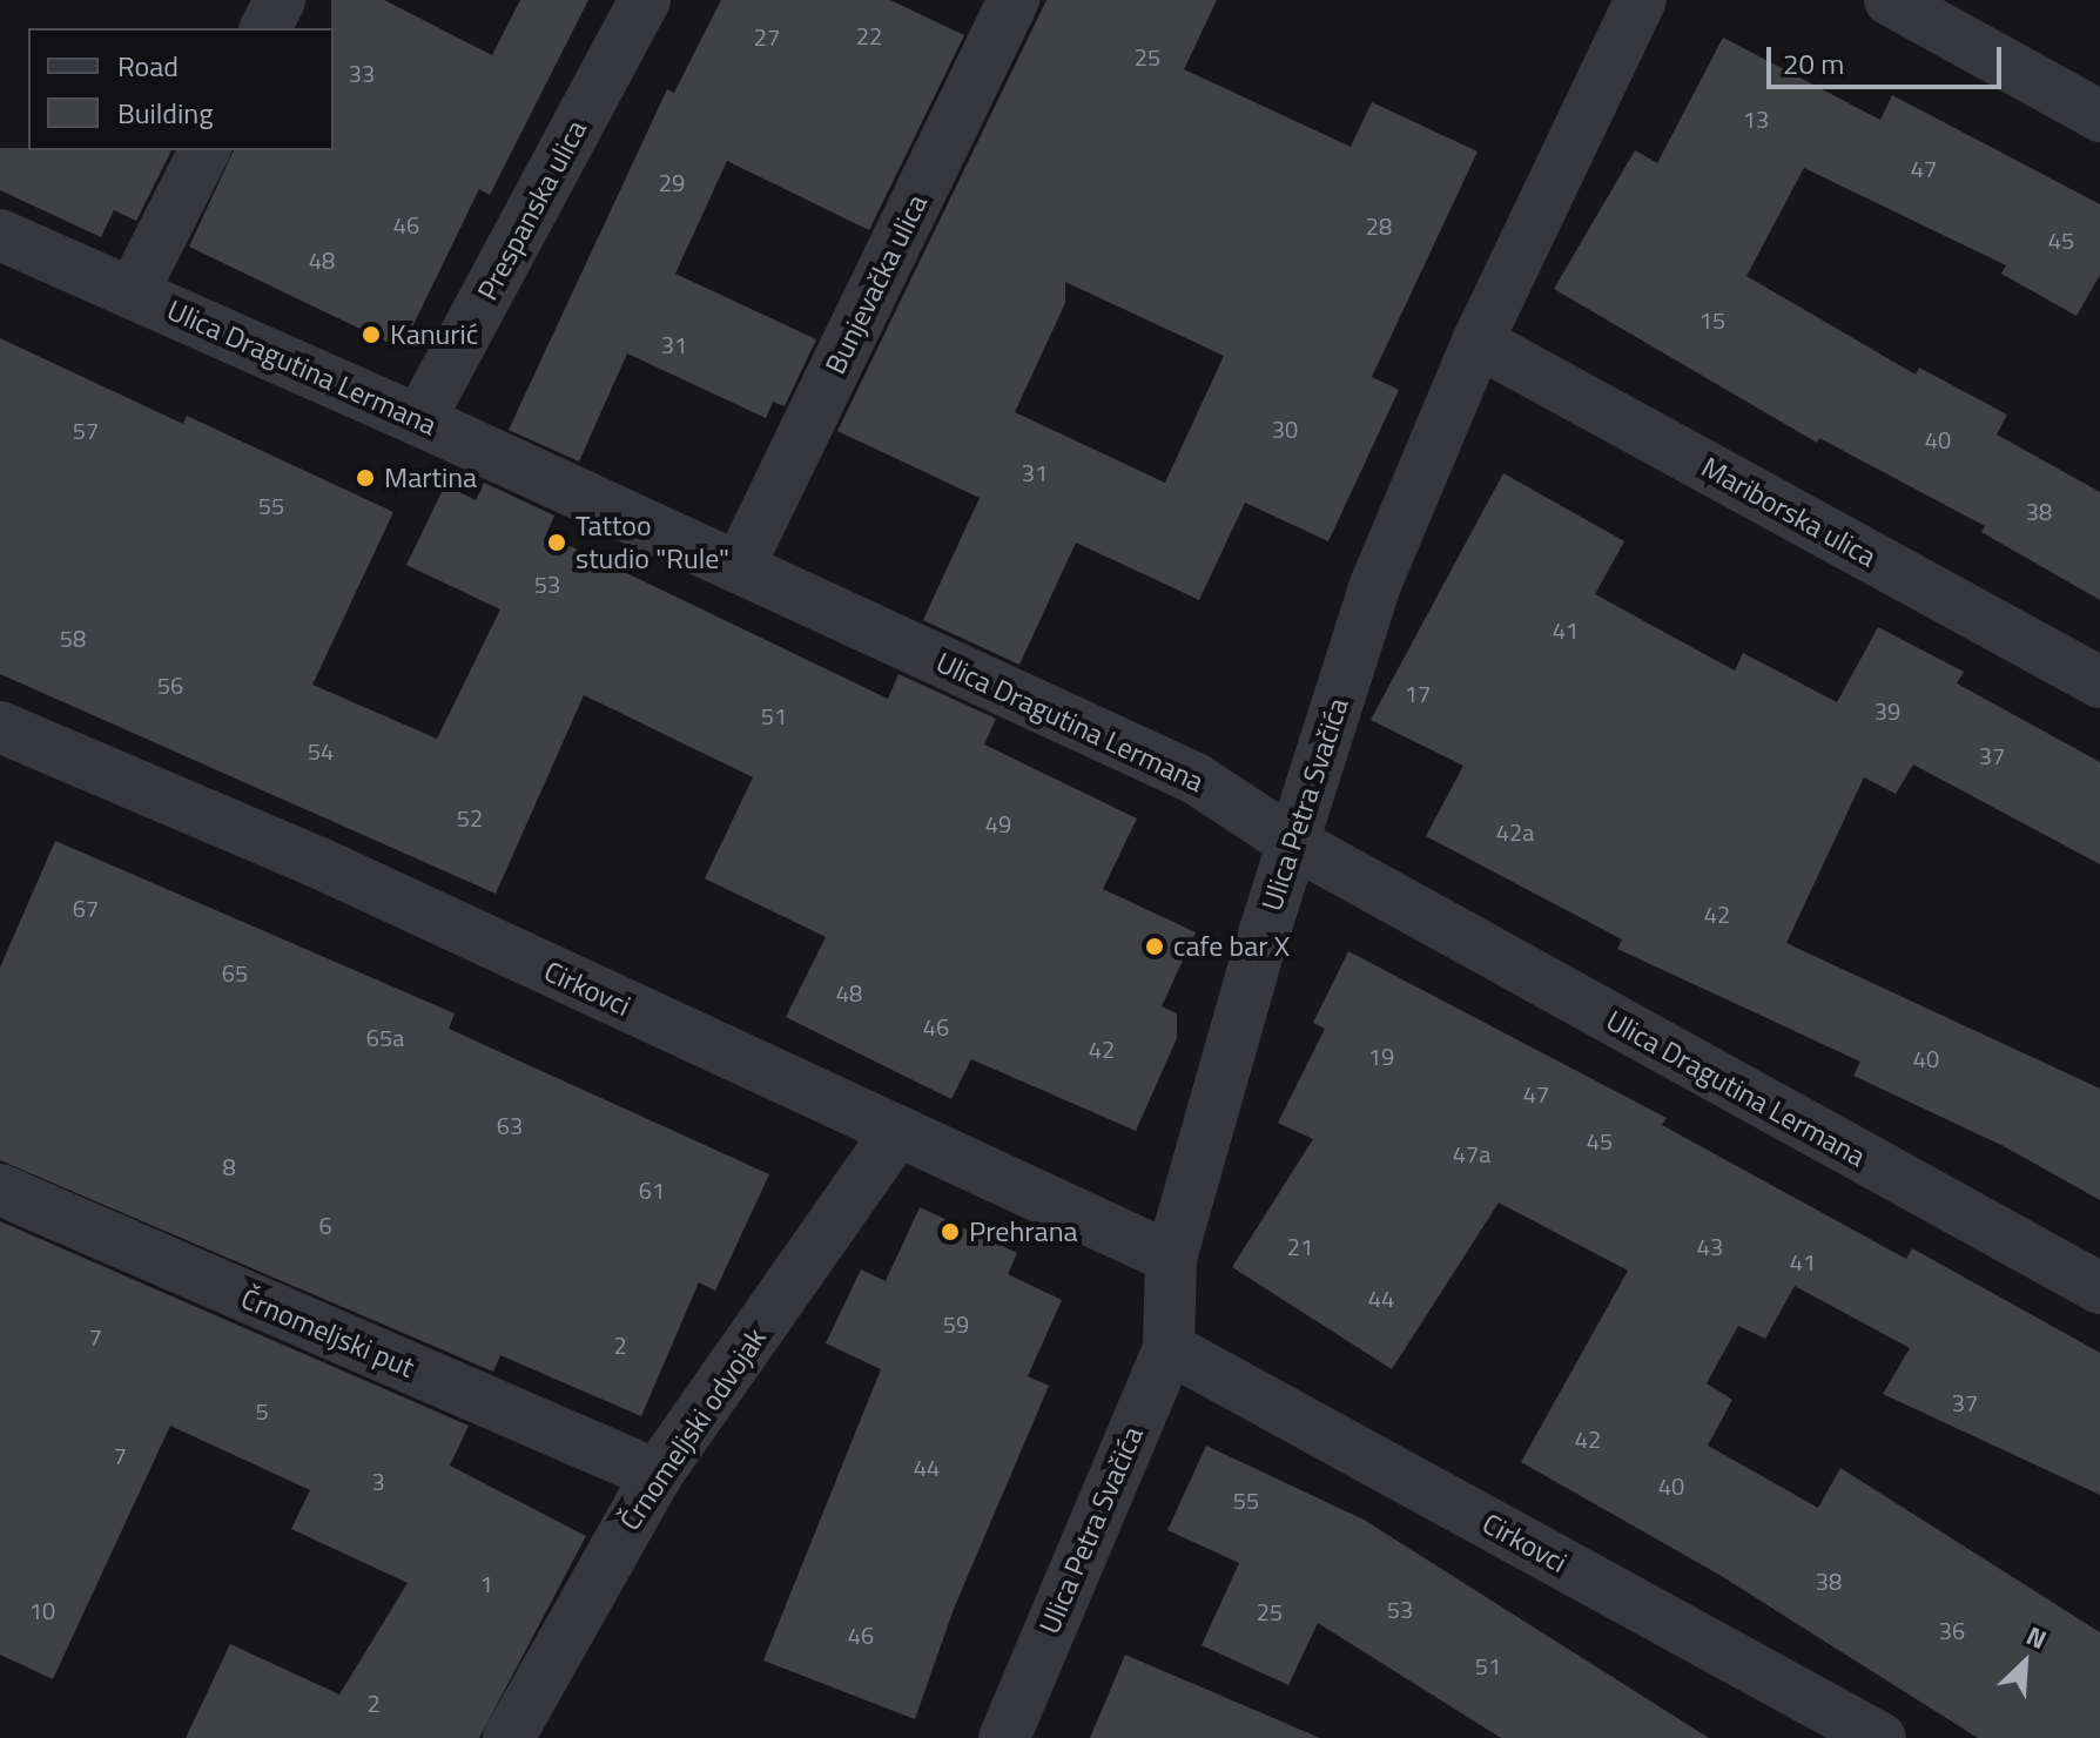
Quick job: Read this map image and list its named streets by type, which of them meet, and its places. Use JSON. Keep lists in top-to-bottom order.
{
  "streets": {
    "street": [
      "Prespanska ulica",
      "Bunjevačka ulica",
      "Ulica Dragutina Lermana",
      "Mariborska ulica",
      "Ulica Petra Svačića",
      "Cirkovci",
      "Črnomeljski put",
      "Črnomeljski odvojak"
    ]
  },
  "crossings": [
    ["Prespanska ulica", "Ulica Dragutina Lermana"],
    ["Bunjevačka ulica", "Ulica Dragutina Lermana"],
    ["Ulica Dragutina Lermana", "Ulica Petra Svačića"],
    ["Mariborska ulica", "Ulica Petra Svačića"],
    ["Ulica Petra Svačića", "Cirkovci"],
    ["Cirkovci", "Črnomeljski odvojak"],
    ["Črnomeljski put", "Črnomeljski odvojak"]
  ],
  "places": [
    "Kanurić",
    "Martina",
    "Tattoo studio \"Rule\"",
    "cafe bar X",
    "Prehrana"
  ],
  "house_numbers": [
    "22",
    "27",
    "25",
    "33",
    "13",
    "47",
    "29",
    "46",
    "28",
    "45",
    "48",
    "15",
    "31",
    "30",
    "57",
    "40",
    "31",
    "55",
    "38",
    "53",
    "41",
    "58",
    "56",
    "17",
    "39",
    "51",
    "54",
    "37",
    "52",
    "49",
    "42a",
    "67",
    "42",
    "65",
    "48",
    "46",
    "65a",
    "42",
    "19",
    "40",
    "47",
    "63",
    "45",
    "47a",
    "8",
    "61",
    "6",
    "21",
    "43",
    "41",
    "44",
    "59",
    "7",
    "2",
    "37",
    "5",
    "42",
    "7",
    "44",
    "3",
    "40",
    "55",
    "38",
    "1",
    "53",
    "10",
    "25",
    "36",
    "46",
    "51",
    "2"
  ],
  "legend": ["Road", "Building"],
  "scale_bar": "20 m",
  "north": "top right"
}
